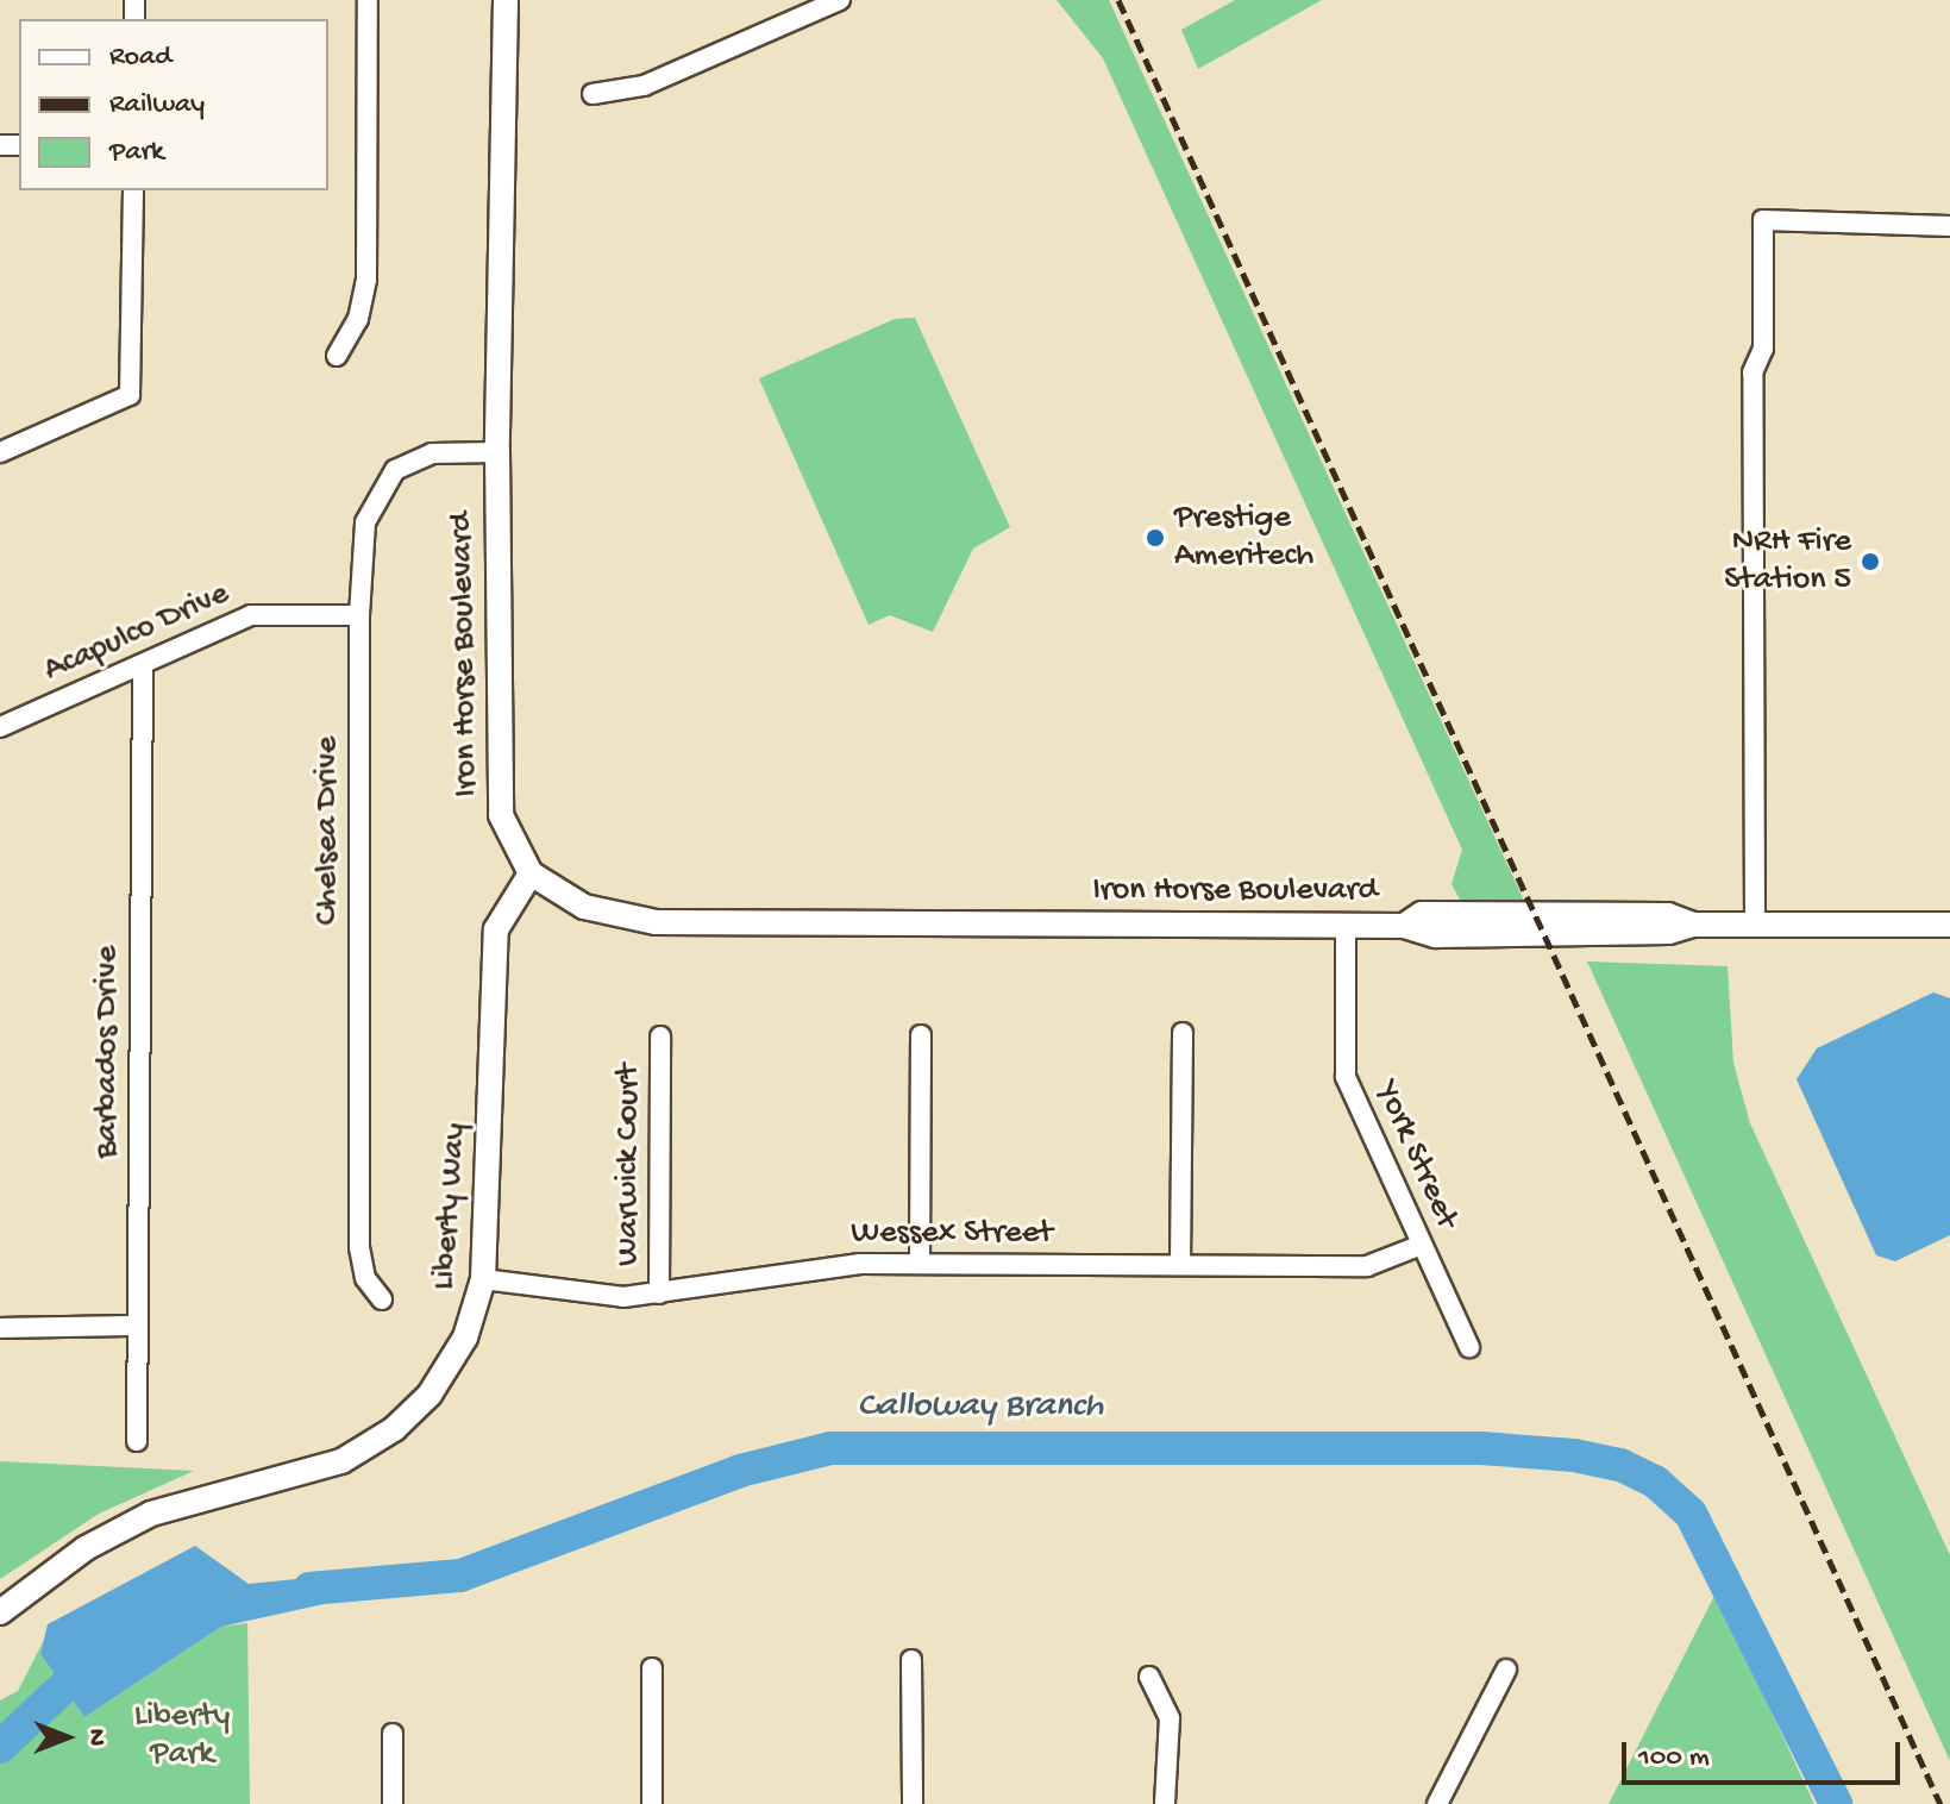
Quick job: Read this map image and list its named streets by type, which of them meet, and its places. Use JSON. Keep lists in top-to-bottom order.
{
  "streets": {
    "street": [
      "Acapulco Drive",
      "Iron Horse Boulevard",
      "Chelsea Drive",
      "Barbados Drive",
      "York Street",
      "Warwick Court",
      "Liberty Way",
      "Wessex Street"
    ]
  },
  "crossings": [
    ["Acapulco Drive", "Chelsea Drive"],
    ["Acapulco Drive", "Barbados Drive"],
    ["Iron Horse Boulevard", "Chelsea Drive"],
    ["Iron Horse Boulevard", "York Street"],
    ["Iron Horse Boulevard", "Liberty Way"],
    ["York Street", "Wessex Street"],
    ["Warwick Court", "Wessex Street"],
    ["Liberty Way", "Wessex Street"]
  ],
  "water": ["Calloway Branch"],
  "parks": ["Liberty Park"],
  "places": ["Prestige Ameritech", "NRH Fire Station 5"],
  "legend": ["Road", "Railway", "Park"],
  "scale_bar": "100 m",
  "north": "right"
}
